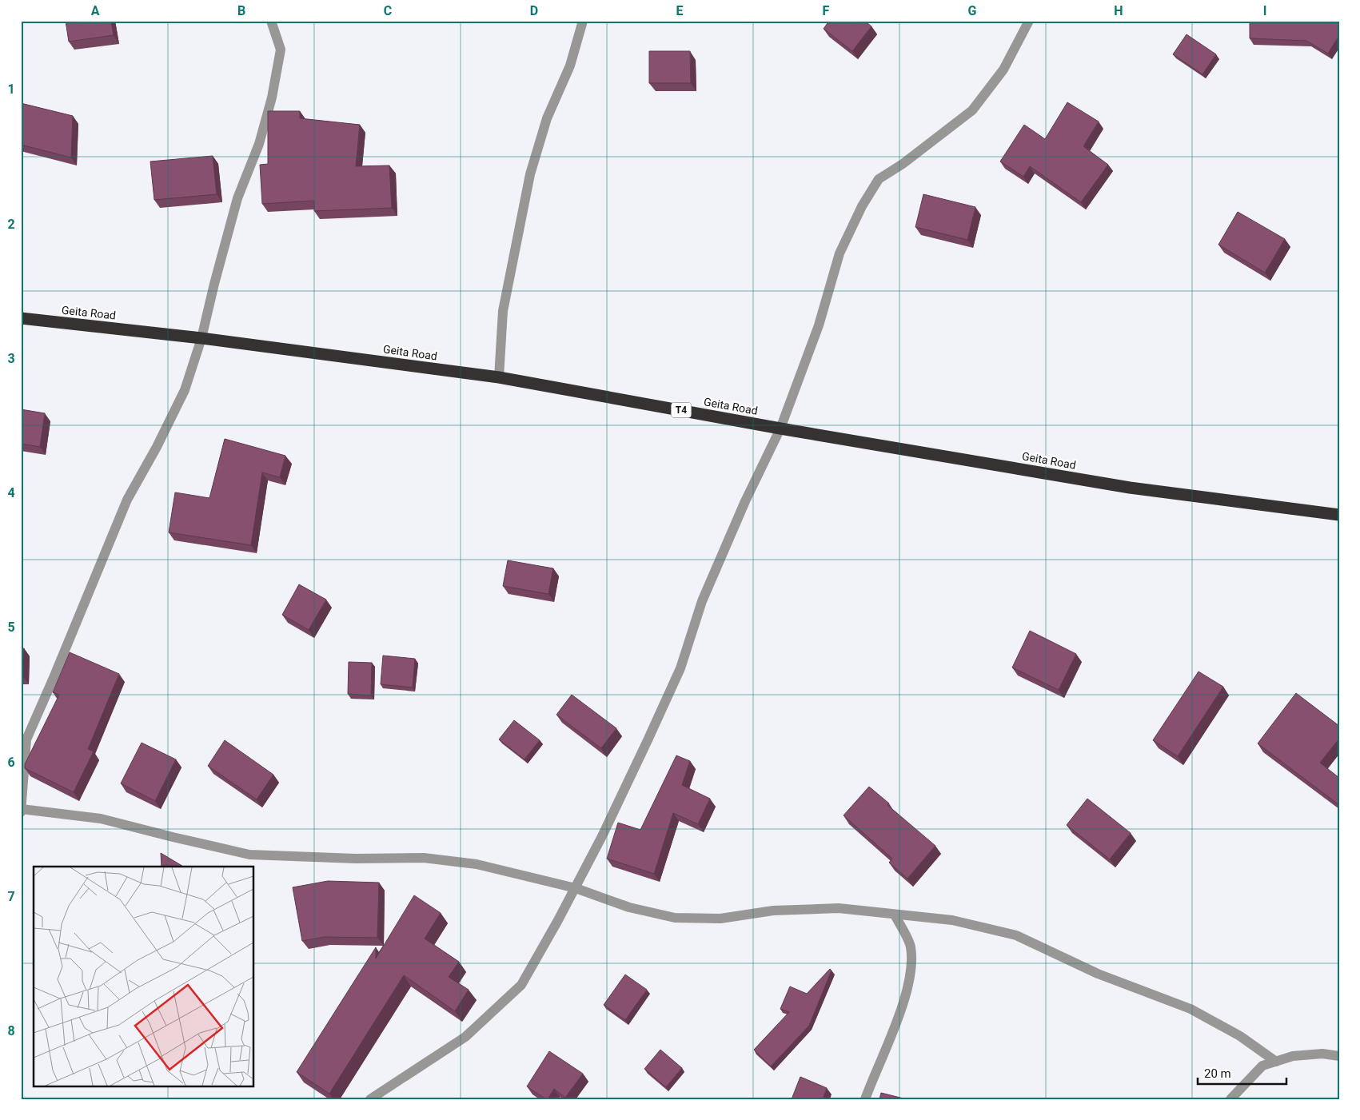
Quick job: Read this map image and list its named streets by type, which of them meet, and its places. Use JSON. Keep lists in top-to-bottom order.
{
  "streets": {
    "highway": ["Geita Road", "T4"]
  },
  "scale_bar": "20 m",
  "grid": {
    "columns": [
      "A",
      "B",
      "C",
      "D",
      "E",
      "F",
      "G",
      "H",
      "I"
    ],
    "rows": [
      "1",
      "2",
      "3",
      "4",
      "5",
      "6",
      "7",
      "8"
    ]
  }
}
